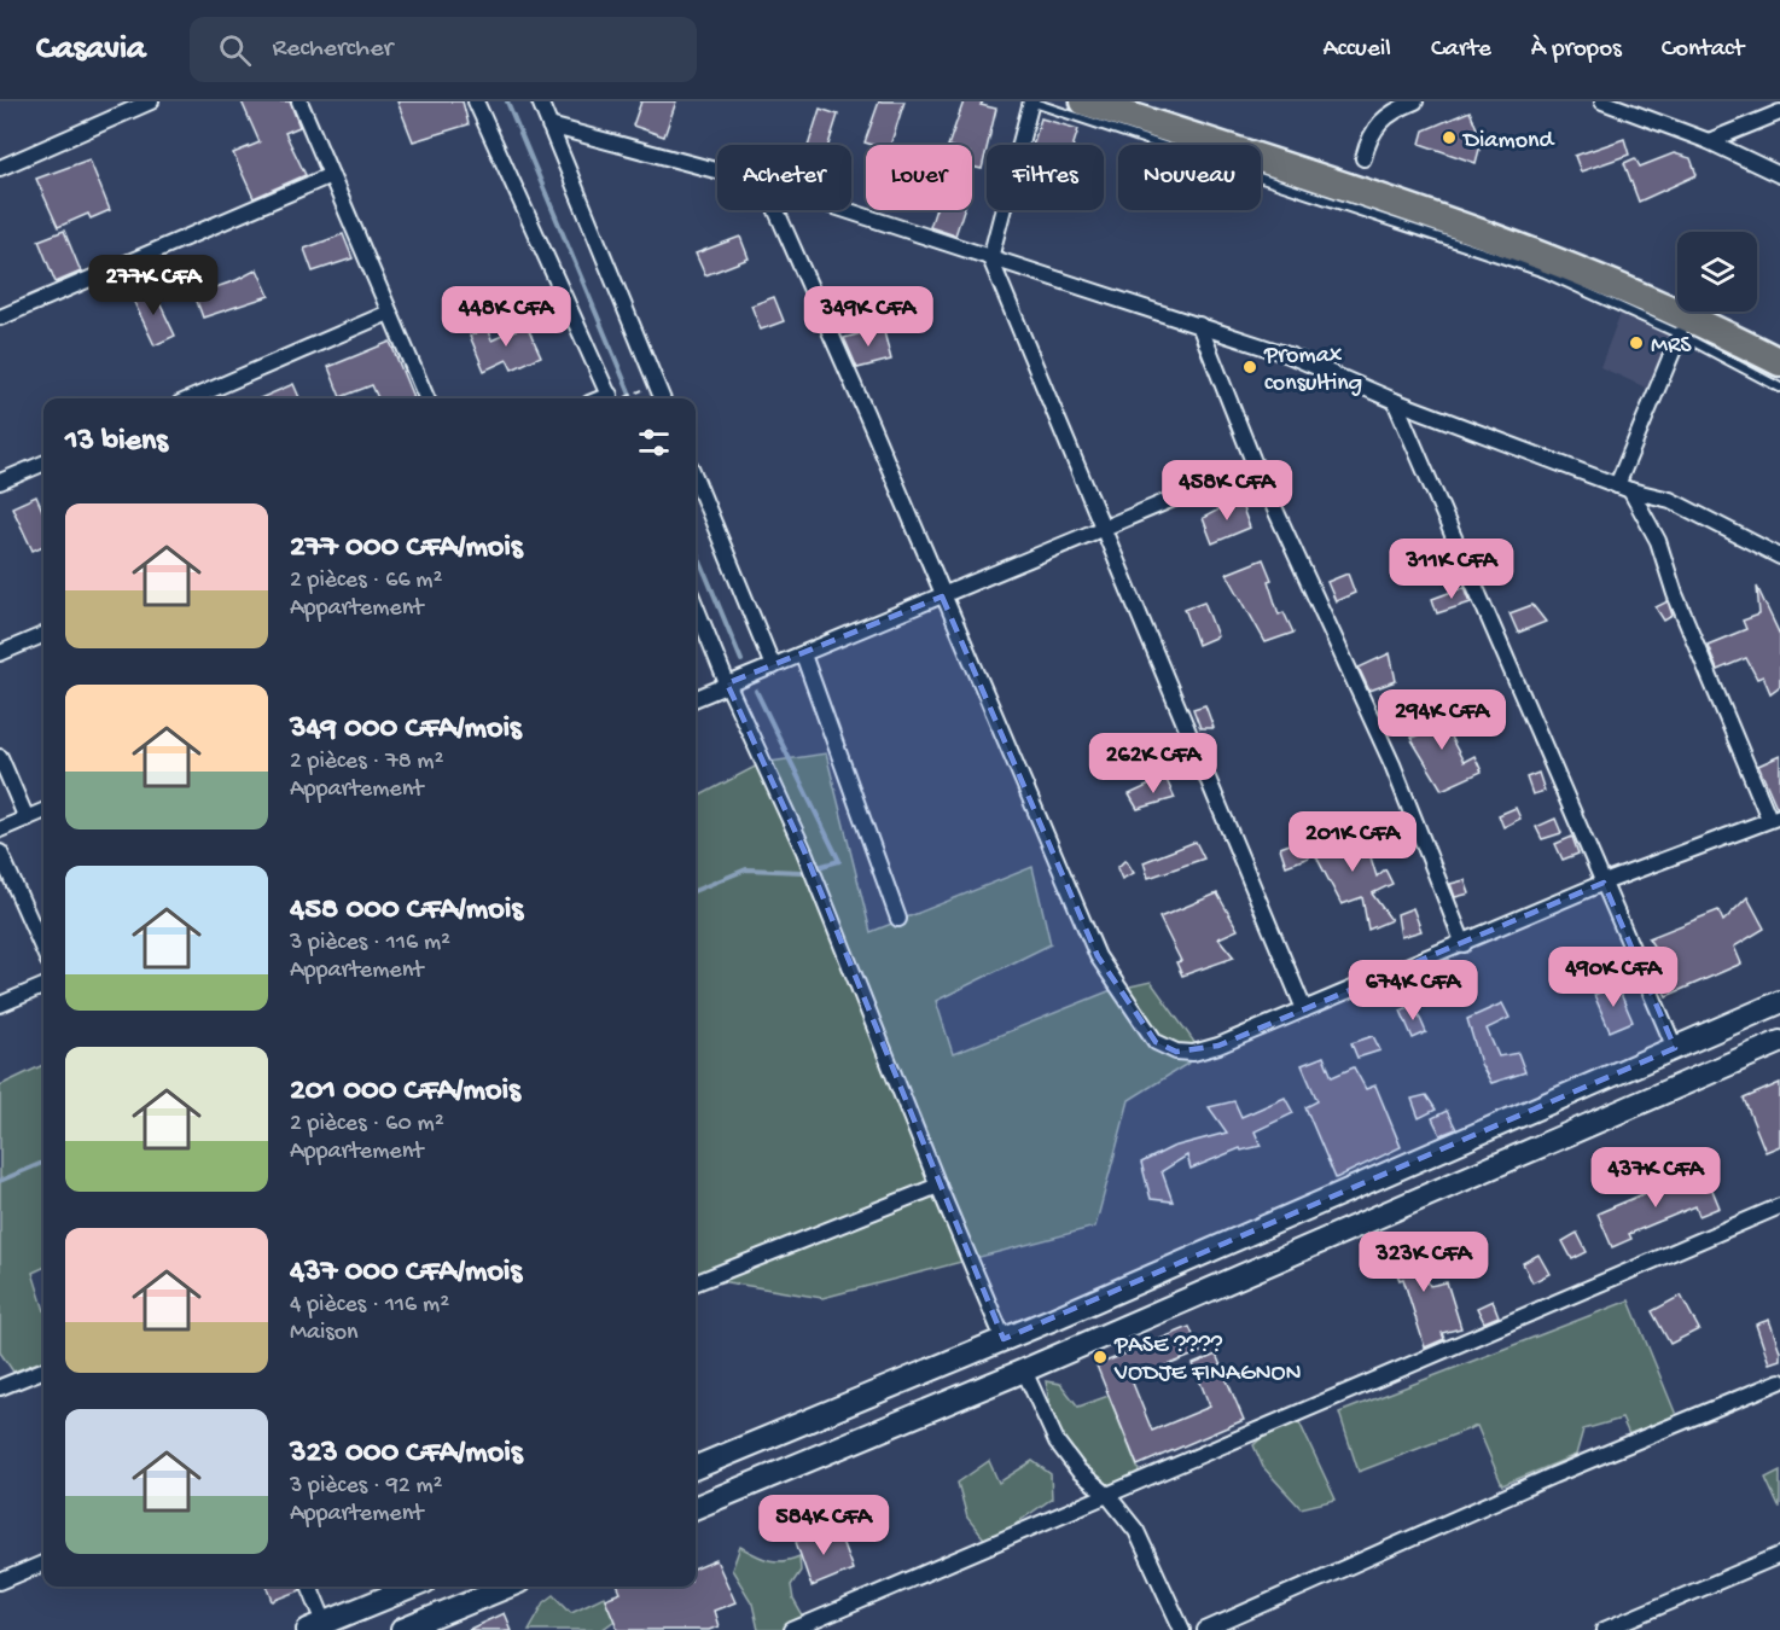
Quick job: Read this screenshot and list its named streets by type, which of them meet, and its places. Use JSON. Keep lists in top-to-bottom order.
{
  "places": [
    "Diamond",
    "MRS",
    "Promax consulting",
    "PASE ???? VODJE FINAGNON"
  ],
  "page": {
    "header": "Casavia",
    "search": "Rechercher",
    "nav": [
      "Accueil",
      "Carte",
      "À propos",
      "Contact"
    ],
    "chip": [
      "Acheter",
      "Louer",
      "Filtres",
      "Nouveau"
    ],
    "price": [
      "277K CFA",
      "448K CFA",
      "349K CFA",
      "458K CFA",
      "311K CFA",
      "294K CFA",
      "262K CFA",
      "201K CFA",
      "490K CFA",
      "674K CFA",
      "437K CFA",
      "323K CFA",
      "584K CFA"
    ],
    "heading": "13 biens",
    "list": [
      {
        "name": "277 000 CFA/mois",
        "note": "2 pièces · 66 m² · Appartement"
      },
      {
        "name": "349 000 CFA/mois",
        "note": "2 pièces · 78 m² · Appartement"
      },
      {
        "name": "458 000 CFA/mois",
        "note": "3 pièces · 116 m² · Appartement"
      },
      {
        "name": "201 000 CFA/mois",
        "note": "2 pièces · 60 m² · Appartement"
      },
      {
        "name": "437 000 CFA/mois",
        "note": "4 pièces · 116 m² · Maison"
      },
      {
        "name": "323 000 CFA/mois",
        "note": "3 pièces · 92 m² · Appartement"
      }
    ]
  }
}
